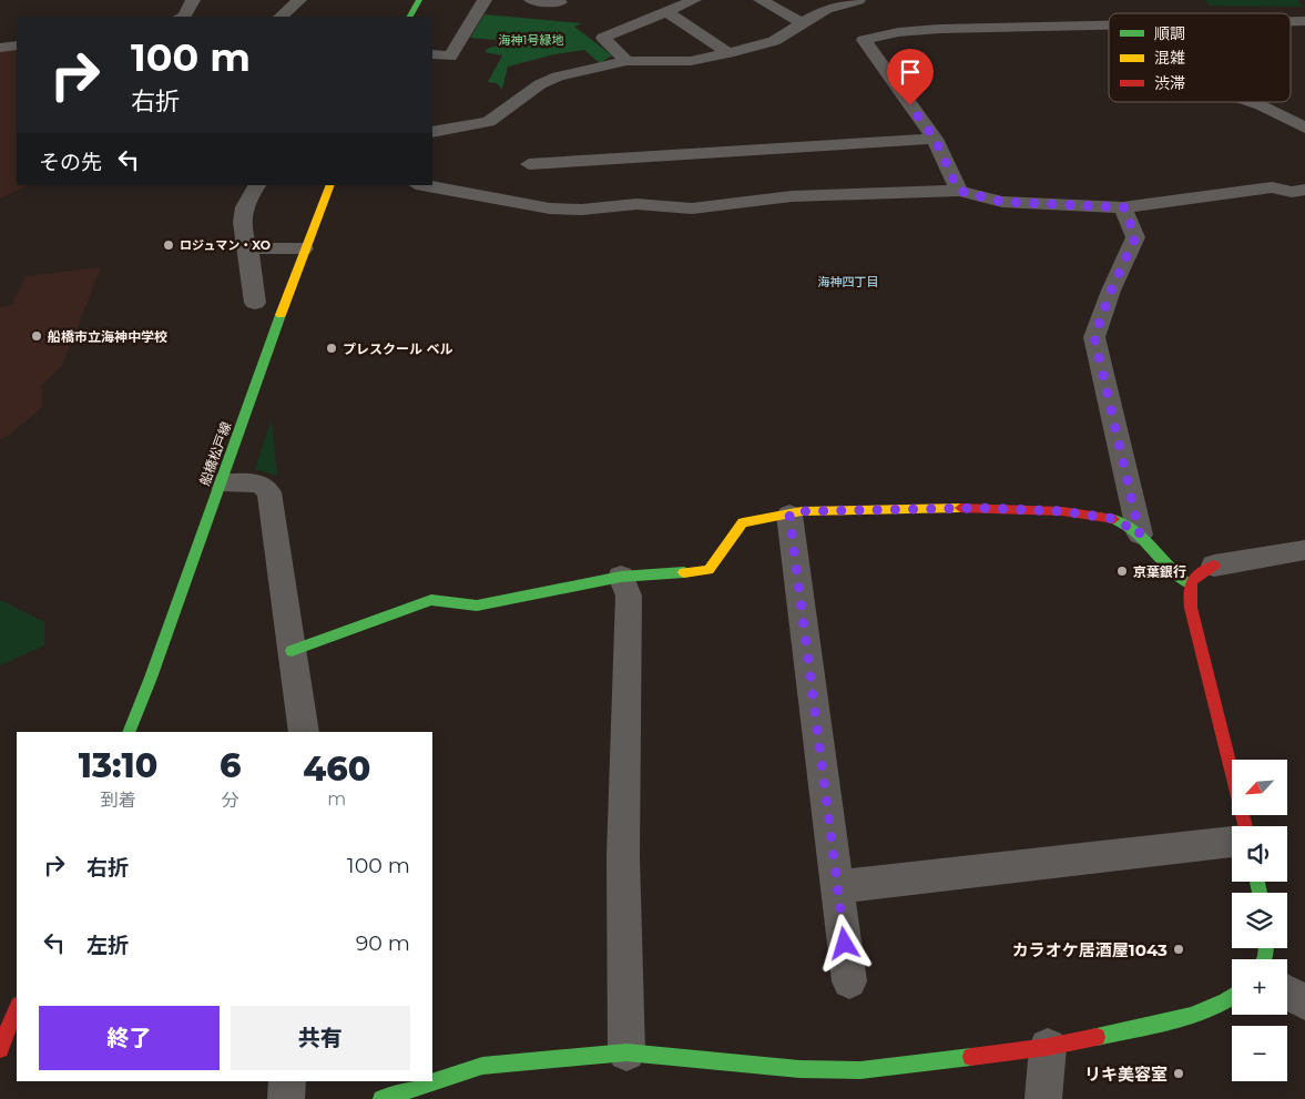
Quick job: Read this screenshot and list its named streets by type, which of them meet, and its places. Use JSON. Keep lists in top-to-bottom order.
{
  "streets": {
    "street": ["船橋松戸線"]
  },
  "districts": ["海神四丁目"],
  "parks": ["海神1号緑地"],
  "places": [
    "ロジュマン・XO",
    "船橋市立海神中学校",
    "プレスクール ベル",
    "京葉銀行",
    "カラオケ居酒屋1043",
    "リキ美容室"
  ],
  "legend": ["順調", "混雑", "渋滞"],
  "north": "bottom left",
  "page": {
    "turn": ["100 m", "右折"],
    "then": "その先",
    "eta": [
      "13:10",
      "到着",
      "6",
      "分",
      "460",
      "m"
    ],
    "map_buttons": ["+", "−"],
    "list": [
      {
        "name": "右折",
        "value": "100 m"
      },
      {
        "name": "左折",
        "value": "90 m"
      }
    ],
    "buttons": ["終了", "共有"]
  }
}
